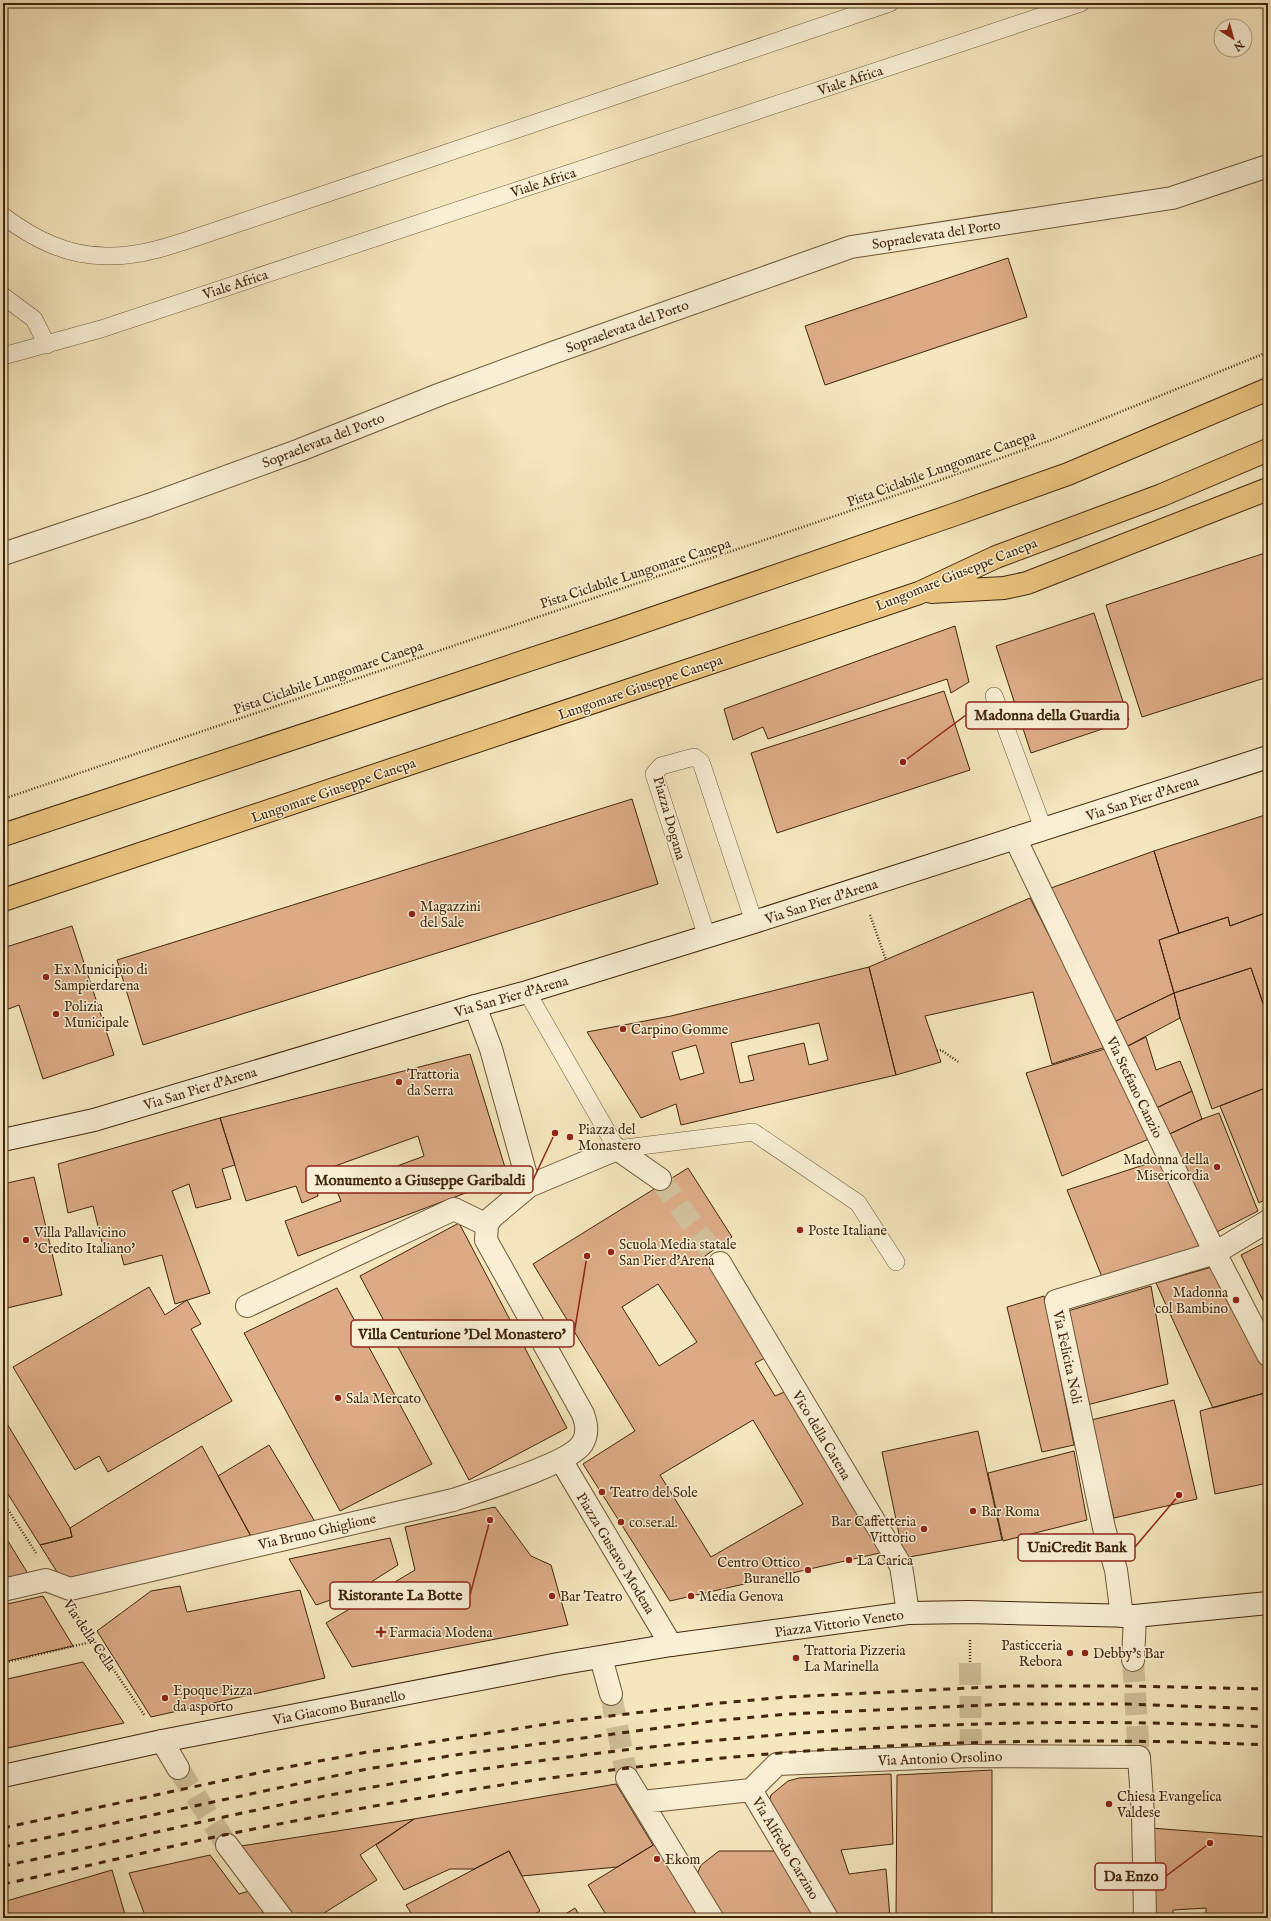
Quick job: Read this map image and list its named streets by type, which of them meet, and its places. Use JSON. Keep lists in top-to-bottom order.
{
  "streets": {
    "highway": ["Lungomare Giuseppe Canepa"],
    "street": [
      "Sopraelevata del Porto",
      "Via San Pier d'Arena",
      "Via Stefano Canzio",
      "Via Felicita Noli",
      "Vico della Catena",
      "Via Bruno Ghiglione",
      "Piazza Gustavo Modena",
      "Piazza Vittorio Veneto",
      "Via Giacomo Buranello",
      "Via Antonio Orsolino",
      "Via Alfredo Carzino"
    ],
    "lane": ["Viale Africa", "Piazza Dogana"],
    "path": ["Pista Ciclabile Lungomare Canepa", "Via della Cella"]
  },
  "crossings": [
    ["Via San Pier d'Arena", "Piazza Dogana"],
    ["Via San Pier d'Arena", "Via Stefano Canzio"],
    ["Via Stefano Canzio", "Via Felicita Noli"],
    ["Via Felicita Noli", "Piazza Vittorio Veneto"],
    ["Vico della Catena", "Piazza Vittorio Veneto"],
    ["Via Bruno Ghiglione", "Piazza Gustavo Modena"],
    ["Via Bruno Ghiglione", "Via della Cella"],
    ["Piazza Gustavo Modena", "Piazza Vittorio Veneto"],
    ["Piazza Vittorio Veneto", "Via Giacomo Buranello"],
    ["Via della Cella", "Via Giacomo Buranello"],
    ["Via Antonio Orsolino", "Via Alfredo Carzino"]
  ],
  "places": {
    "other": [
      "Madonna della Guardia",
      "Magazzini del Sale",
      "Ex Municipio di Sampierdarena",
      "Polizia Municipale",
      "Carpino Gomme",
      "Trattoria da Serra",
      "Monumento a Giuseppe Garibaldi",
      "Piazza del Monastero",
      "Madonna della Misericordia",
      "Poste Italiane",
      "Villa Pallavicino 'Credito Italiano'",
      "Scuola Media statale San Pier d'Arena",
      "Villa Centurione 'Del Monastero'",
      "Madonna col Bambino",
      "Sala Mercato",
      "Teatro del Sole",
      "UniCredit Bank",
      "Bar Roma",
      "Ristorante La Botte",
      "co.ser.al.",
      "Bar Caffetteria Vittorio",
      "La Carica",
      "Centro Ottico Buranello",
      "Bar Teatro",
      "Media Genova",
      "Pasticceria Rebora",
      "Debby's Bar",
      "Trattoria Pizzeria La Marinella",
      "Epoque Pizza da asporto",
      "Chiesa Evangelica Valdese",
      "Da Enzo",
      "Ekom"
    ],
    "health": ["Farmacia Modena"]
  },
  "north": "bottom right"
}
